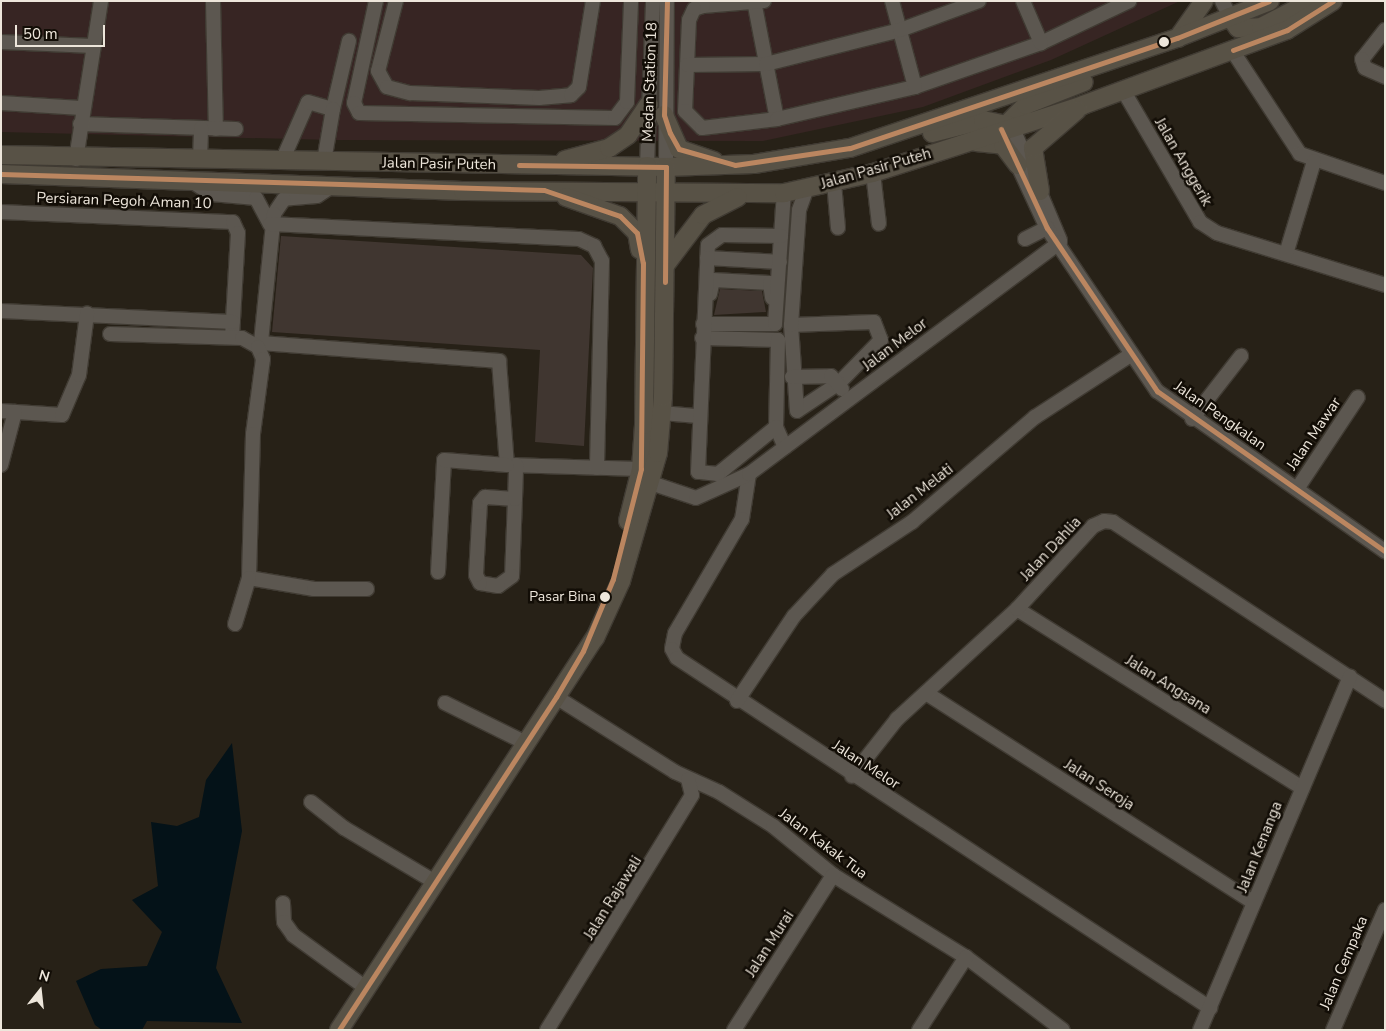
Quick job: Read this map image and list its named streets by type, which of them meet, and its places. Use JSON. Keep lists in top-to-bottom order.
{
  "streets": {
    "main road": ["Medan Station 18", "Jalan Pasir Puteh"],
    "street": [
      "Jalan Anggerik",
      "Persiaran Pegoh Aman 10",
      "Jalan Melor",
      "Jalan Pengkalan",
      "Jalan Mawar",
      "Jalan Melati",
      "Jalan Dahlia",
      "Jalan Angsana",
      "Jalan Seroja",
      "Jalan Kakak Tua",
      "Jalan Kenanga",
      "Jalan Rajawali",
      "Jalan Murai",
      "Jalan Cempaka"
    ]
  },
  "crossings": [
    ["Medan Station 18", "Jalan Pasir Puteh"],
    ["Jalan Anggerik", "Jalan Pasir Puteh"],
    ["Jalan Pasir Puteh", "Jalan Pengkalan"],
    ["Jalan Melor", "Jalan Pengkalan"],
    ["Jalan Melor", "Jalan Melati"],
    ["Jalan Melor", "Jalan Dahlia"],
    ["Jalan Melor", "Jalan Kenanga"],
    ["Jalan Pengkalan", "Jalan Mawar"],
    ["Jalan Pengkalan", "Jalan Melati"],
    ["Jalan Dahlia", "Jalan Angsana"],
    ["Jalan Dahlia", "Jalan Seroja"],
    ["Jalan Dahlia", "Jalan Kenanga"],
    ["Jalan Angsana", "Jalan Kenanga"],
    ["Jalan Seroja", "Jalan Kenanga"],
    ["Jalan Kakak Tua", "Jalan Rajawali"],
    ["Jalan Kakak Tua", "Jalan Murai"]
  ],
  "places": ["Pasar Bina"],
  "scale_bar": "50 m",
  "north": "top"
}
